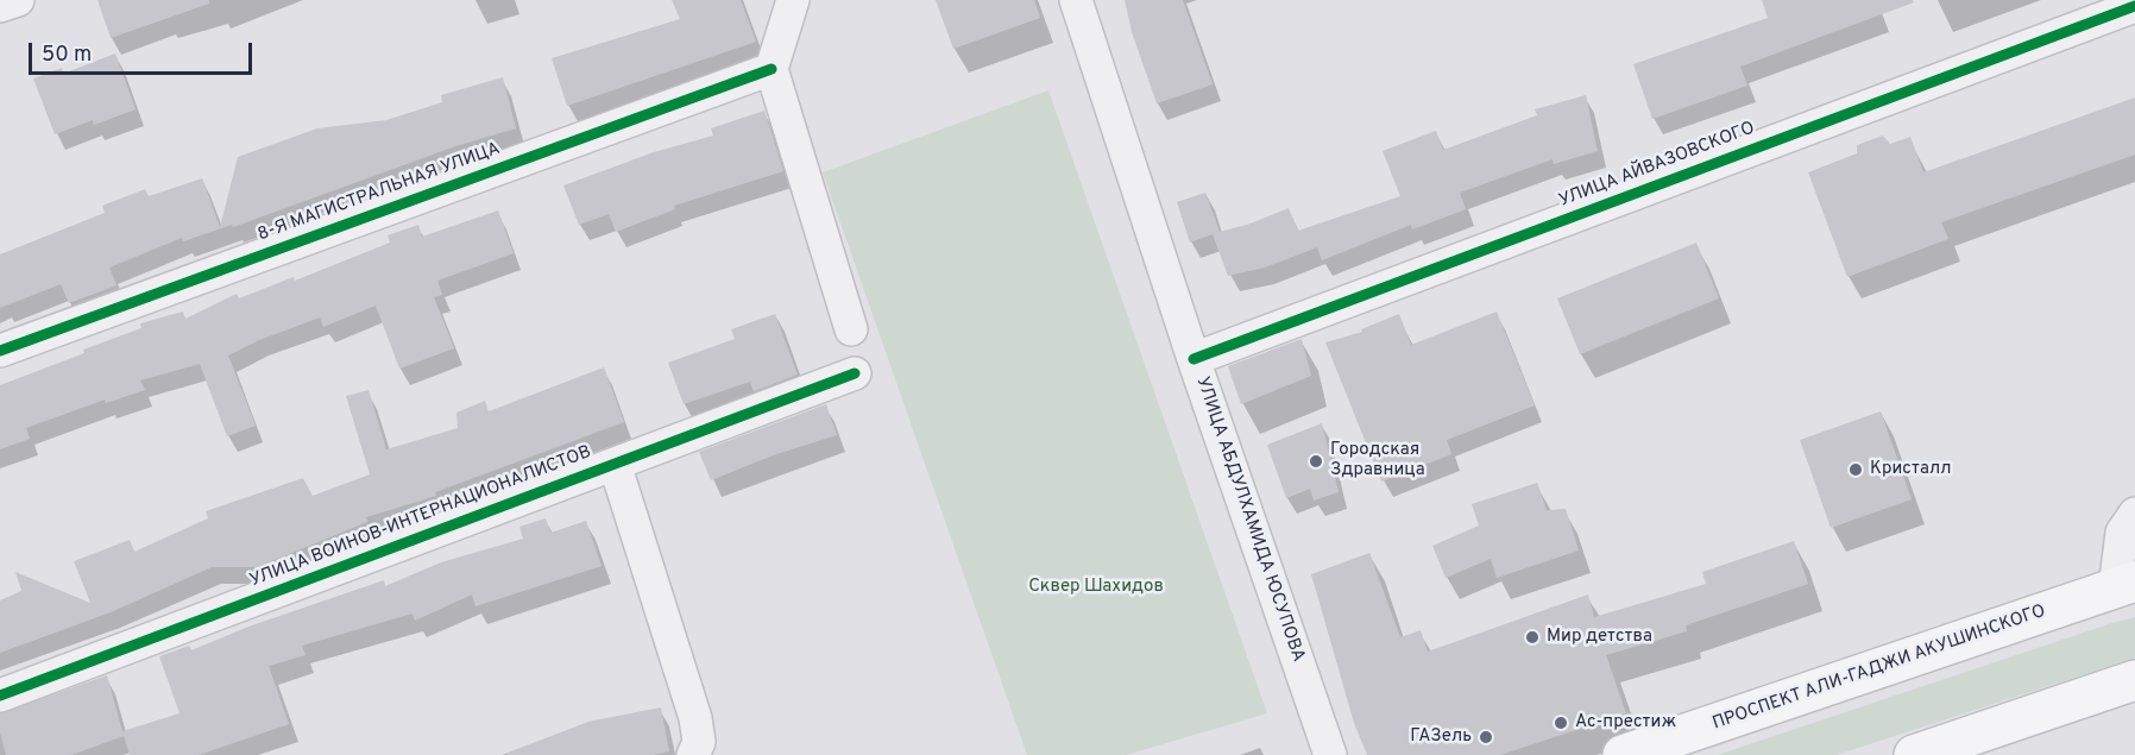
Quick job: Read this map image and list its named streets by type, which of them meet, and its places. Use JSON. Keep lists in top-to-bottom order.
{
  "streets": {
    "main road": ["ПРОСПЕКТ АЛИ-ГАДЖИ АКУШИНСКОГО"],
    "street": [
      "УЛИЦА АЙВАЗОВСКОГО",
      "8-Я МАГИСТРАЛЬНАЯ УЛИЦА",
      "УЛИЦА ВОИНОВ-ИНТЕРНАЦИОНАЛИСТОВ",
      "УЛИЦА АБДУЛХАМИДА ЮСУПОВА"
    ]
  },
  "crossings": [
    ["УЛИЦА АЙВАЗОВСКОГО", "УЛИЦА АБДУЛХАМИДА ЮСУПОВА"]
  ],
  "parks": ["Сквер Шахидов"],
  "places": [
    "Городская Здравница",
    "Кристалл",
    "Мир детства",
    "Ас-престиж",
    "ГАЗель"
  ],
  "scale_bar": "50 m"
}
